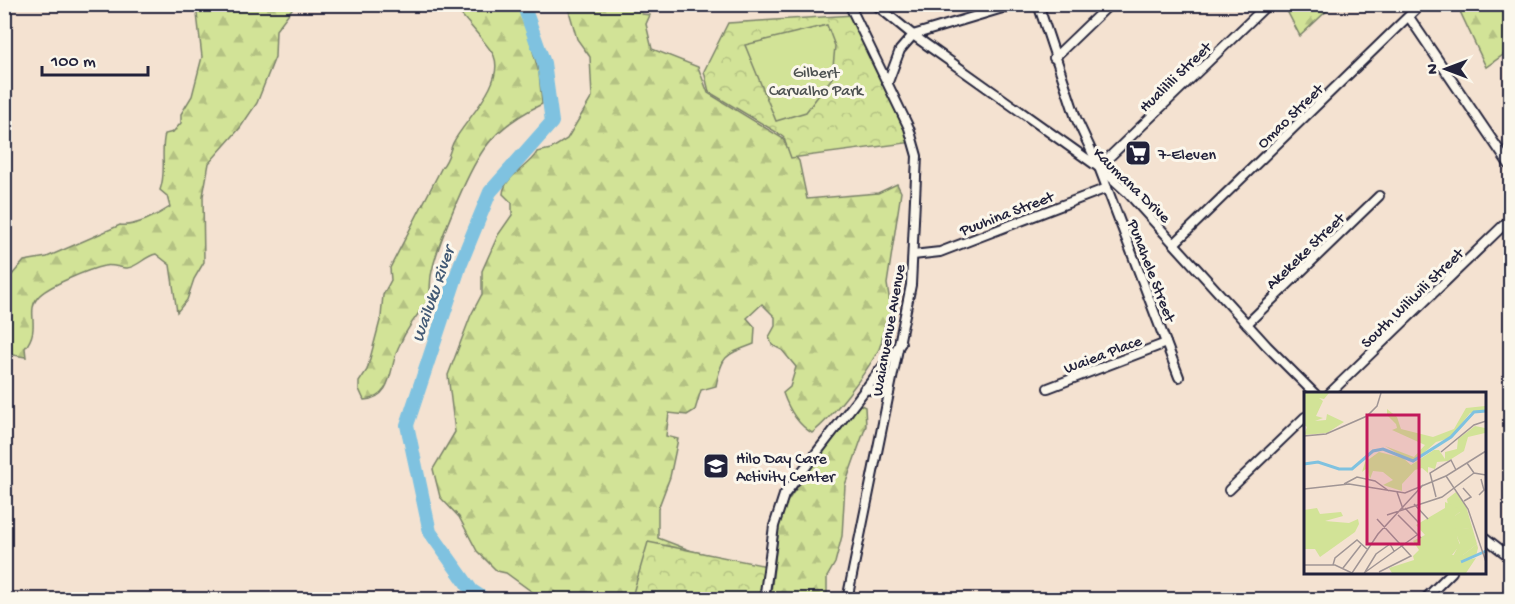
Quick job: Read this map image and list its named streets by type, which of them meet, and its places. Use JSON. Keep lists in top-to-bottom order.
{
  "streets": {
    "street": [
      "Hualilili Street",
      "Omao Street",
      "Kaumana Drive",
      "Puuhina Street",
      "Akekeke Street",
      "Punahele Street",
      "South Wiliwili Street",
      "Waianuenue Avenue",
      "Waiea Place"
    ]
  },
  "crossings": [
    ["Hualilili Street", "Kaumana Drive"],
    ["Hualilili Street", "Punahele Street"],
    ["Omao Street", "Kaumana Drive"],
    ["Kaumana Drive", "Akekeke Street"],
    ["Kaumana Drive", "Punahele Street"],
    ["Puuhina Street", "Punahele Street"],
    ["Puuhina Street", "Waianuenue Avenue"],
    ["Punahele Street", "Waiea Place"]
  ],
  "water": ["Wailuku River"],
  "parks": ["Gilbert Carvalho Park"],
  "places": {
    "supermarket": ["7-Eleven"],
    "school or university": ["Hilo Day Care Activity Center"]
  },
  "scale_bar": "100 m",
  "north": "left"
}
